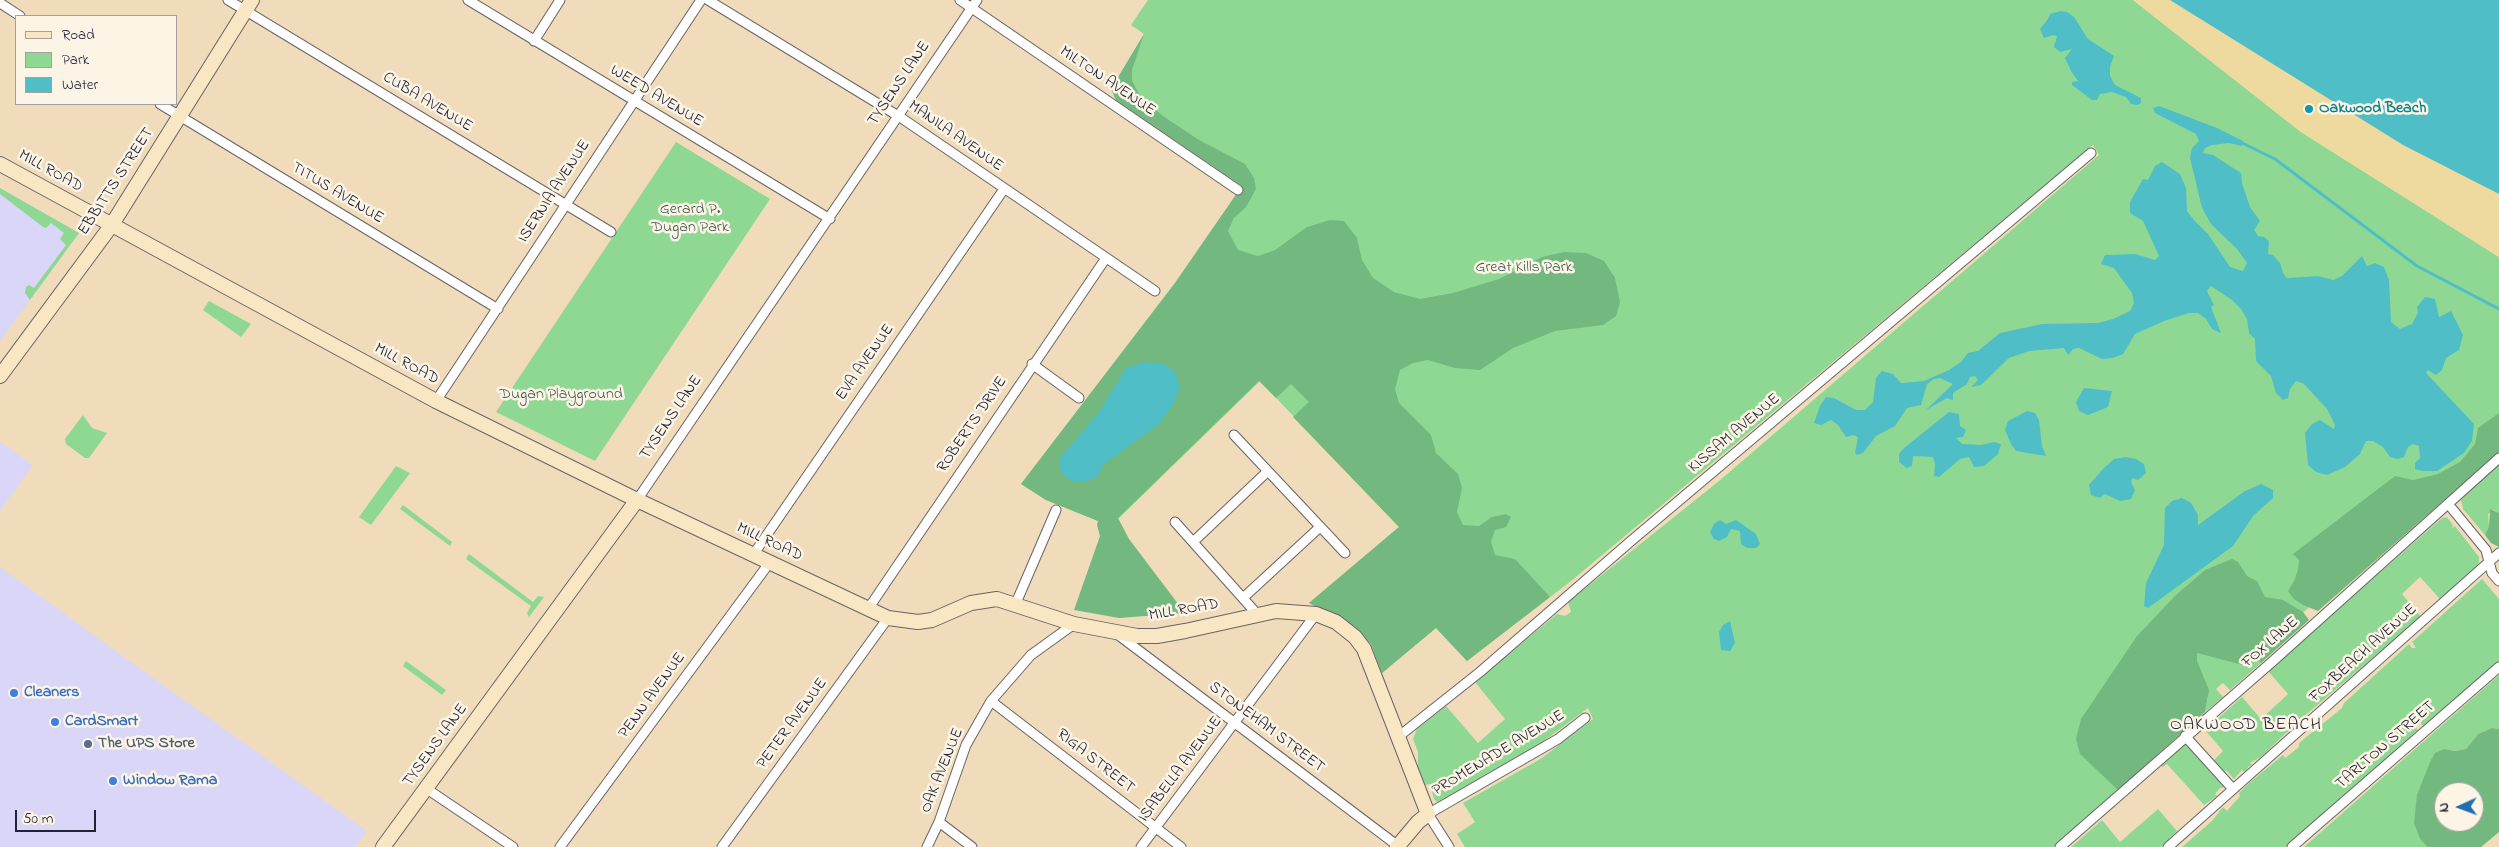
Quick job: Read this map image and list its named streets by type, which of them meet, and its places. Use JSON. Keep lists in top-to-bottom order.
{
  "streets": {
    "street": [
      "MILTON AVENUE",
      "TYSENS LANE",
      "WEED AVENUE",
      "CUBA AVENUE",
      "MANILA AVENUE",
      "MILL ROAD",
      "EBBITTS STREET",
      "ISERNIA AVENUE",
      "TITUS AVENUE",
      "EVA AVENUE",
      "ROBERTS DRIVE",
      "KISSAM AVENUE",
      "FOX LANE",
      "FOXBEACH AVENUE",
      "PENN AVENUE",
      "PETER AVENUE",
      "STONEHAM STREET",
      "TARLTON STREET",
      "PROMENADE AVENUE",
      "RIGA STREET",
      "ISABELLA AVENUE",
      "OAK AVENUE"
    ]
  },
  "crossings": [
    ["MILTON AVENUE", "TYSENS LANE"],
    ["TYSENS LANE", "WEED AVENUE"],
    ["TYSENS LANE", "MANILA AVENUE"],
    ["TYSENS LANE", "MILL ROAD"],
    ["WEED AVENUE", "ISERNIA AVENUE"],
    ["CUBA AVENUE", "EBBITTS STREET"],
    ["CUBA AVENUE", "ISERNIA AVENUE"],
    ["MANILA AVENUE", "EVA AVENUE"],
    ["MANILA AVENUE", "ROBERTS DRIVE"],
    ["MILL ROAD", "EBBITTS STREET"],
    ["MILL ROAD", "ISERNIA AVENUE"],
    ["MILL ROAD", "EVA AVENUE"],
    ["MILL ROAD", "ROBERTS DRIVE"],
    ["MILL ROAD", "KISSAM AVENUE"],
    ["MILL ROAD", "PENN AVENUE"],
    ["MILL ROAD", "PETER AVENUE"],
    ["MILL ROAD", "STONEHAM STREET"],
    ["MILL ROAD", "PROMENADE AVENUE"],
    ["MILL ROAD", "ISABELLA AVENUE"],
    ["MILL ROAD", "OAK AVENUE"],
    ["EBBITTS STREET", "TITUS AVENUE"],
    ["ISERNIA AVENUE", "TITUS AVENUE"],
    ["STONEHAM STREET", "ISABELLA AVENUE"],
    ["RIGA STREET", "ISABELLA AVENUE"],
    ["RIGA STREET", "OAK AVENUE"]
  ],
  "districts": ["OAKWOOD BEACH"],
  "parks": ["Gerard P. Dugan Park", "Great Kills Park", "Dugan Playground"],
  "places": [
    "Oakwood Beach",
    "Cleaners",
    "CardSmart",
    "The UPS Store",
    "Window Rama"
  ],
  "legend": ["Road", "Park", "Water"],
  "scale_bar": "50 m",
  "north": "left"
}
